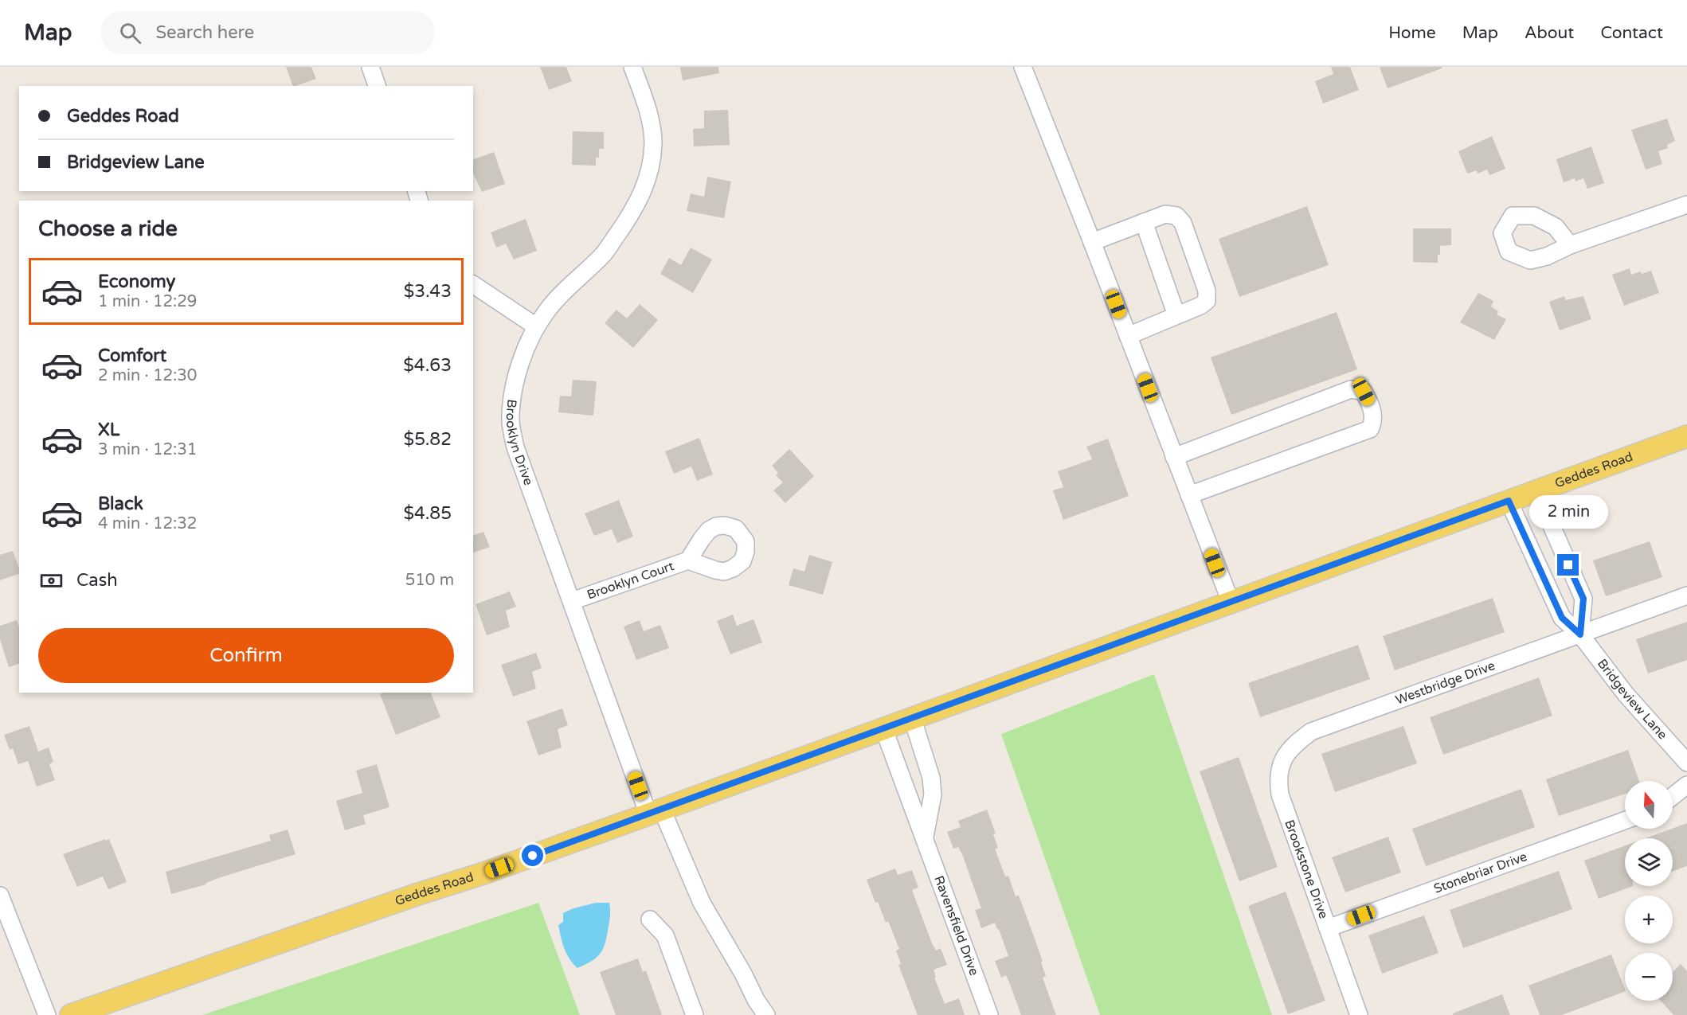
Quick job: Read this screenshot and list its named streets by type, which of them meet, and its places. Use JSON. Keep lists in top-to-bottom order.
{
  "streets": {
    "main road": ["Geddes Road"],
    "street": [
      "Brooklyn Drive",
      "Brooklyn Court",
      "Westbridge Drive",
      "Bridgeview Lane",
      "Brookstone Drive",
      "Stonebriar Drive",
      "Ravensfield Drive"
    ]
  },
  "crossings": [
    ["Brooklyn Drive", "Geddes Road"],
    ["Brooklyn Drive", "Brooklyn Court"],
    ["Geddes Road", "Bridgeview Lane"],
    ["Geddes Road", "Ravensfield Drive"],
    ["Westbridge Drive", "Bridgeview Lane"],
    ["Westbridge Drive", "Brookstone Drive"],
    ["Brookstone Drive", "Stonebriar Drive"]
  ],
  "north": "top",
  "page": {
    "header": "Map",
    "search": "Search here",
    "nav": [
      "Home",
      "Map",
      "About",
      "Contact"
    ],
    "banner": ["Geddes Road", "Bridgeview Lane"],
    "heading": "Choose a ride",
    "list": [
      {
        "name": "Economy",
        "note": "1 min · 12:29",
        "value": "$3.43"
      },
      {
        "name": "Comfort",
        "note": "2 min · 12:30",
        "value": "$4.63"
      },
      {
        "name": "XL",
        "note": "3 min · 12:31",
        "value": "$5.82"
      },
      {
        "name": "Black",
        "note": "4 min · 12:32",
        "value": "$4.85"
      }
    ],
    "bubble": "2 min",
    "pay": ["Cash", "510 m"],
    "buttons": "Confirm",
    "map_buttons": ["+", "−"]
  }
}
